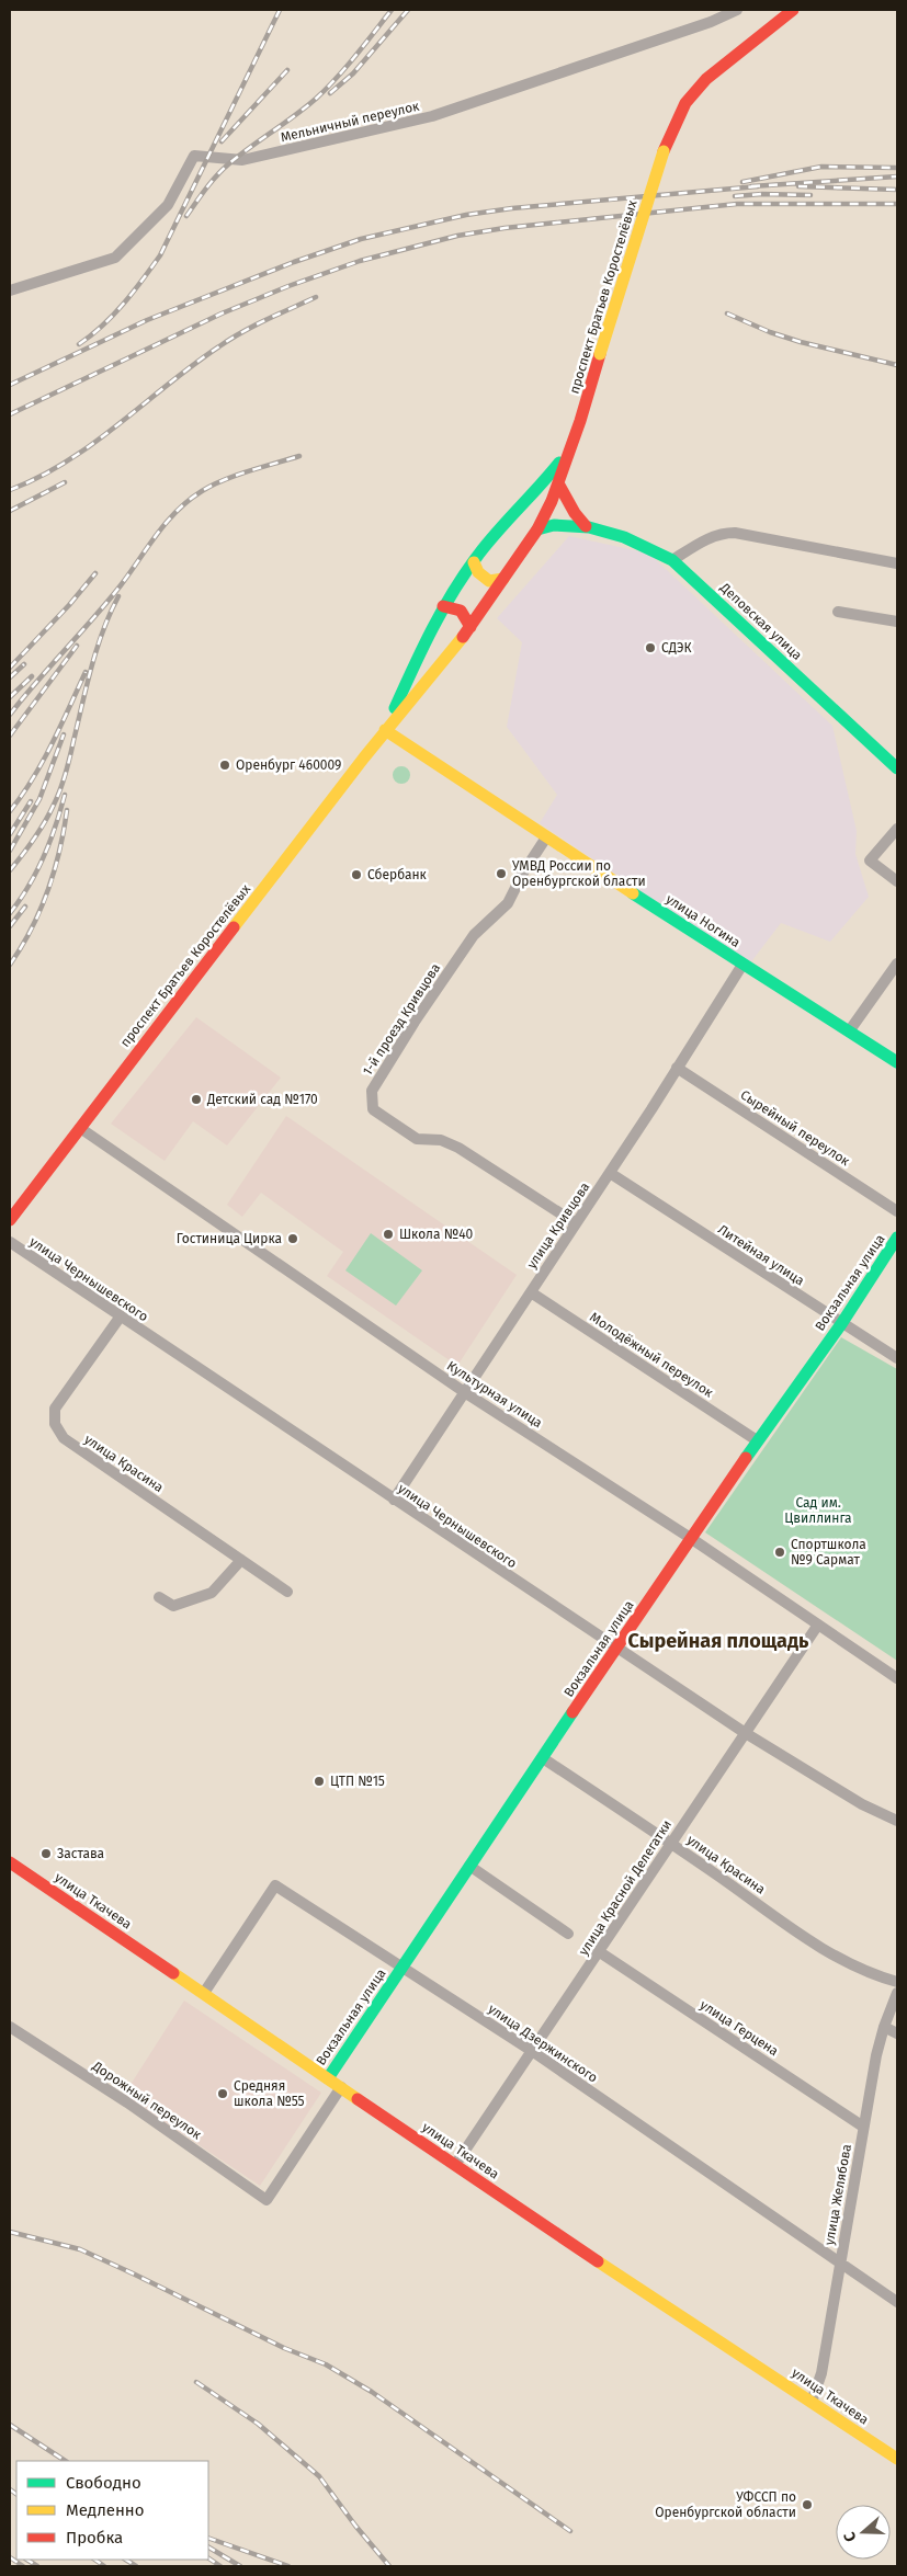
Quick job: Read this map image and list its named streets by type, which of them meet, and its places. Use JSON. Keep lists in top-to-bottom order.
{
  "streets": {
    "street": [
      "Мельничный переулок",
      "проспект Братьев Коростелёвых",
      "Деповская улица",
      "улица Ногина",
      "1-й проезд Кривцова",
      "Сырейный переулок",
      "улица Кривцова",
      "Литейная улица",
      "улица Чернышевского",
      "Вокзальная улица",
      "Молодёжный переулок",
      "Культурная улица",
      "улица Красина",
      "улица Красной Делегатки",
      "улица Ткачева",
      "улица Герцена",
      "улица Дзержинского",
      "Дорожный переулок",
      "улица Желябова"
    ]
  },
  "crossings": [
    ["проспект Братьев Коростелёвых", "Деповская улица"],
    ["проспект Братьев Коростелёвых", "улица Ногина"],
    ["проспект Братьев Коростелёвых", "Культурная улица"],
    ["улица Ногина", "1-й проезд Кривцова"],
    ["улица Ногина", "улица Кривцова"],
    ["1-й проезд Кривцова", "улица Кривцова"],
    ["Сырейный переулок", "улица Кривцова"],
    ["улица Кривцова", "Литейная улица"],
    ["улица Кривцова", "улица Чернышевского"],
    ["улица Кривцова", "Молодёжный переулок"],
    ["улица Кривцова", "Культурная улица"],
    ["Литейная улица", "Вокзальная улица"],
    ["улица Чернышевского", "Вокзальная улица"],
    ["улица Чернышевского", "улица Красина"],
    ["улица Чернышевского", "улица Красной Делегатки"],
    ["Вокзальная улица", "Молодёжный переулок"],
    ["Вокзальная улица", "Культурная улица"],
    ["Вокзальная улица", "улица Красина"],
    ["Вокзальная улица", "улица Ткачева"],
    ["Вокзальная улица", "улица Дзержинского"],
    ["Культурная улица", "улица Красной Делегатки"],
    ["улица Красина", "улица Красной Делегатки"],
    ["улица Красной Делегатки", "улица Ткачева"],
    ["улица Красной Делегатки", "улица Герцена"],
    ["улица Красной Делегатки", "улица Дзержинского"],
    ["улица Ткачева", "улица Дзержинского"],
    ["улица Ткачева", "Дорожный переулок"],
    ["улица Ткачева", "улица Желябова"],
    ["улица Герцена", "улица Желябова"],
    ["улица Дзержинского", "улица Желябова"]
  ],
  "districts": ["Сырейная площадь"],
  "parks": ["Сад им. Цвиллинга"],
  "places": [
    "СДЭК",
    "Оренбург 460009",
    "УМВД России по Оренбургской бласти",
    "Сбербанк",
    "Детский сад №170",
    "Школа №40",
    "Гостиница Цирка",
    "Спортшкола №9 Сармат",
    "ЦТП №15",
    "Застава",
    "Средняя школа №55",
    "УФССП по Оренбургской области"
  ],
  "legend": ["Свободно", "Медленно", "Пробка"],
  "north": "left"
}
